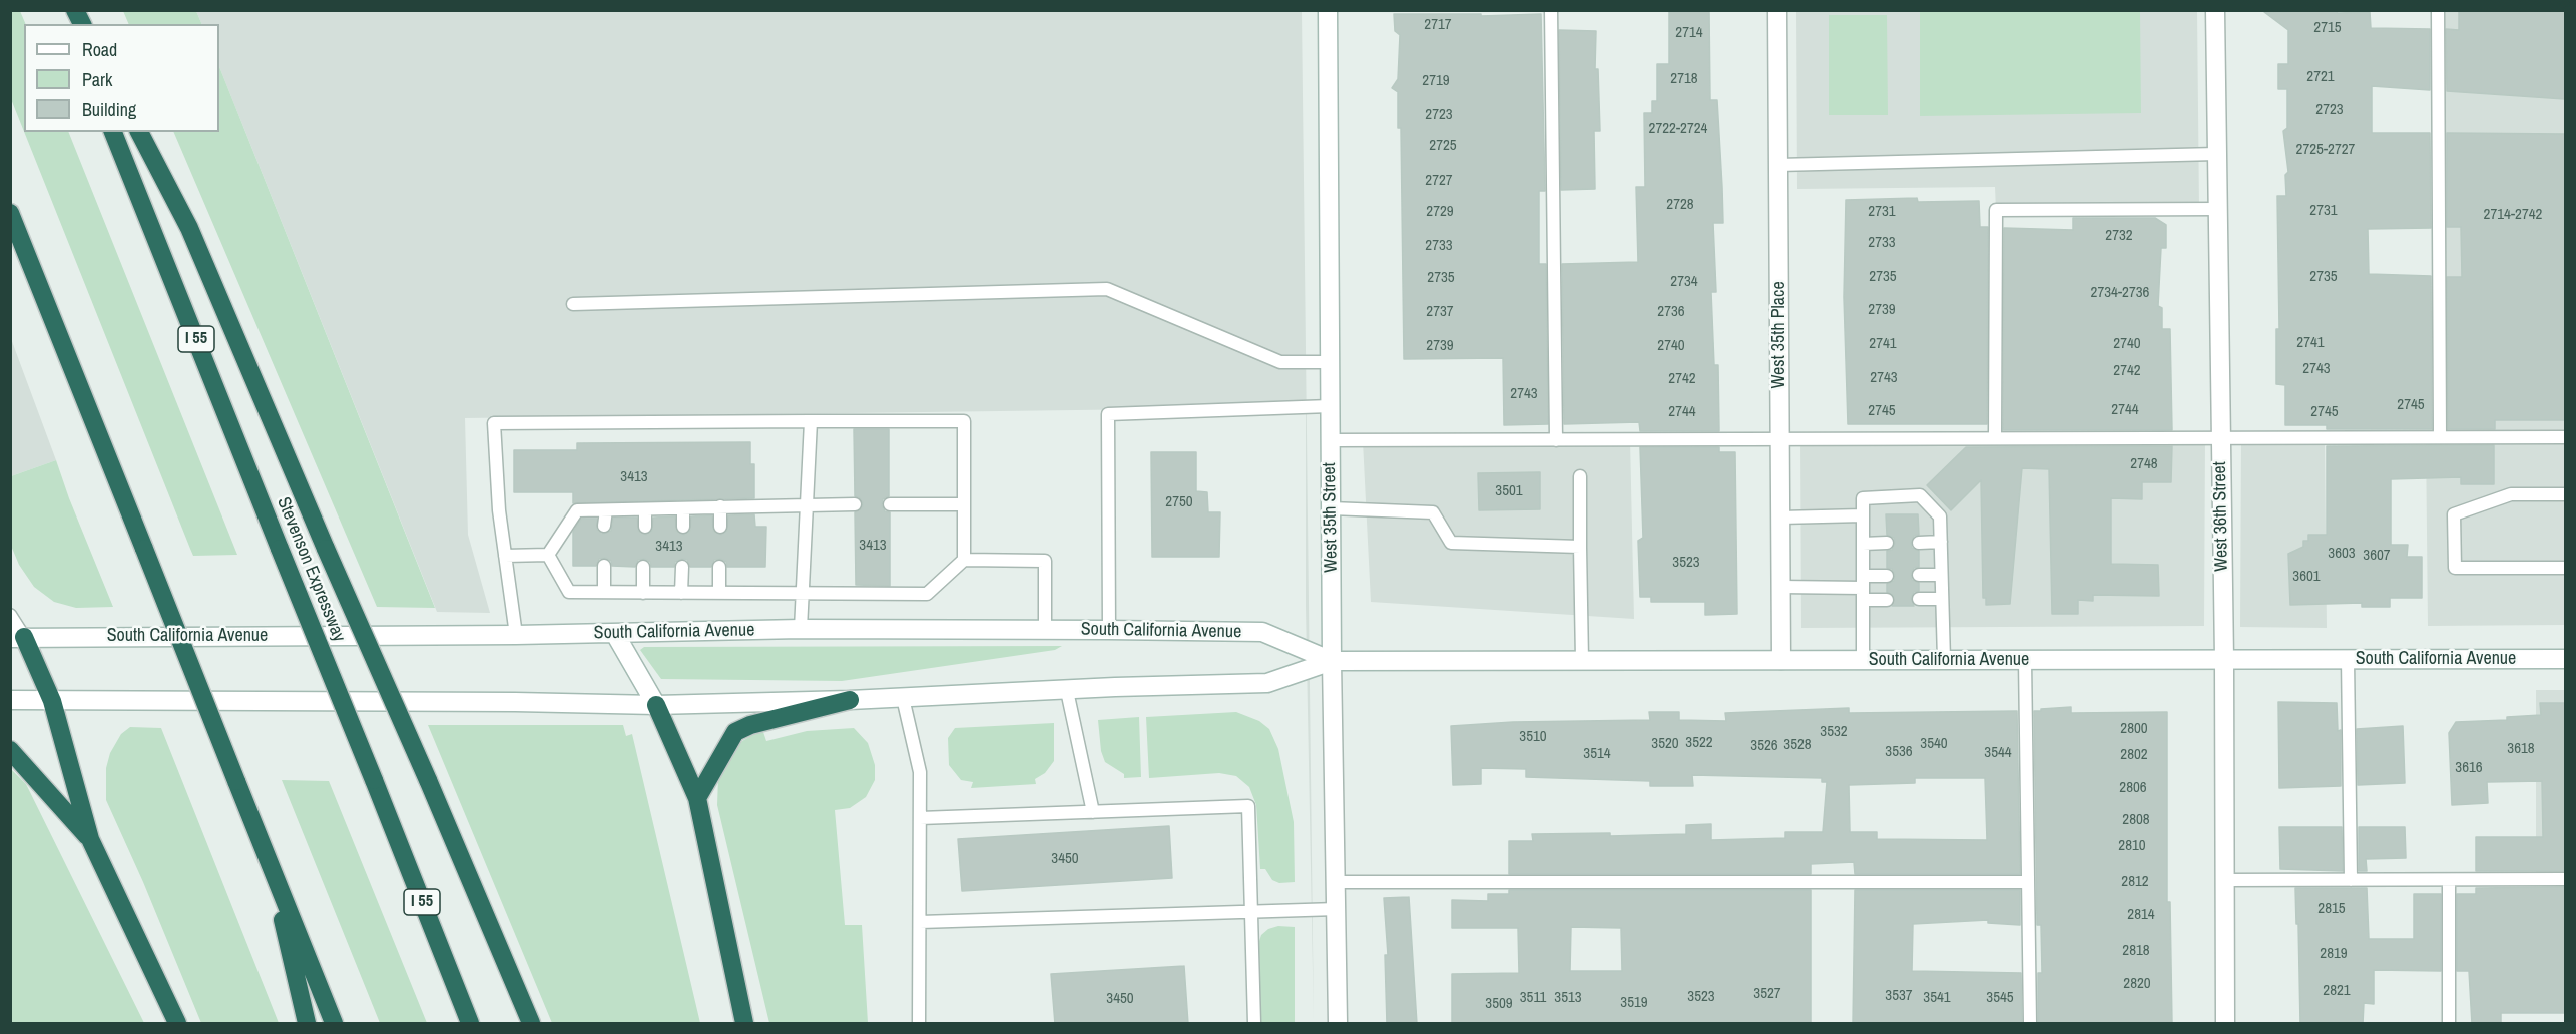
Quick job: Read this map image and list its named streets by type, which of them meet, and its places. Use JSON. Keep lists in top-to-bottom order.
{
  "streets": {
    "highway": ["I 55", "Stevenson Expressway"],
    "main road": [
      "West 35th Place",
      "West 36th Street",
      "West 35th Street",
      "South California Avenue"
    ]
  },
  "crossings": [
    ["West 35th Place", "South California Avenue"],
    ["West 36th Street", "South California Avenue"],
    ["West 35th Street", "South California Avenue"]
  ],
  "house_numbers": [
    "2717",
    "2715",
    "2714",
    "2721",
    "2718",
    "2719",
    "2723",
    "2723",
    "2722-2724",
    "2725",
    "2725-2727",
    "2727",
    "2728",
    "2731",
    "2729",
    "2731",
    "2714-2742",
    "2732",
    "2733",
    "2733",
    "2735",
    "2735",
    "2735",
    "2734",
    "2734-2736",
    "2739",
    "2737",
    "2736",
    "2741",
    "2741",
    "2740",
    "2739",
    "2740",
    "2743",
    "2742",
    "2743",
    "2742",
    "2743",
    "2745",
    "2744",
    "2745",
    "2744",
    "2745",
    "2748",
    "3413",
    "3501",
    "2750",
    "3413",
    "3413",
    "3603",
    "3607",
    "3523",
    "3601",
    "2800",
    "3532",
    "3510",
    "3522",
    "3520",
    "3540",
    "3528",
    "3526",
    "3618",
    "3536",
    "3544",
    "3514",
    "2802",
    "3616",
    "2806",
    "2808",
    "2810",
    "3450",
    "2812",
    "2815",
    "2814",
    "2818",
    "2819",
    "2820",
    "2821",
    "3527",
    "3537",
    "3523",
    "3511",
    "3513",
    "3541",
    "3545",
    "3450",
    "3519",
    "3509"
  ],
  "legend": ["Road", "Park", "Building"]
}
